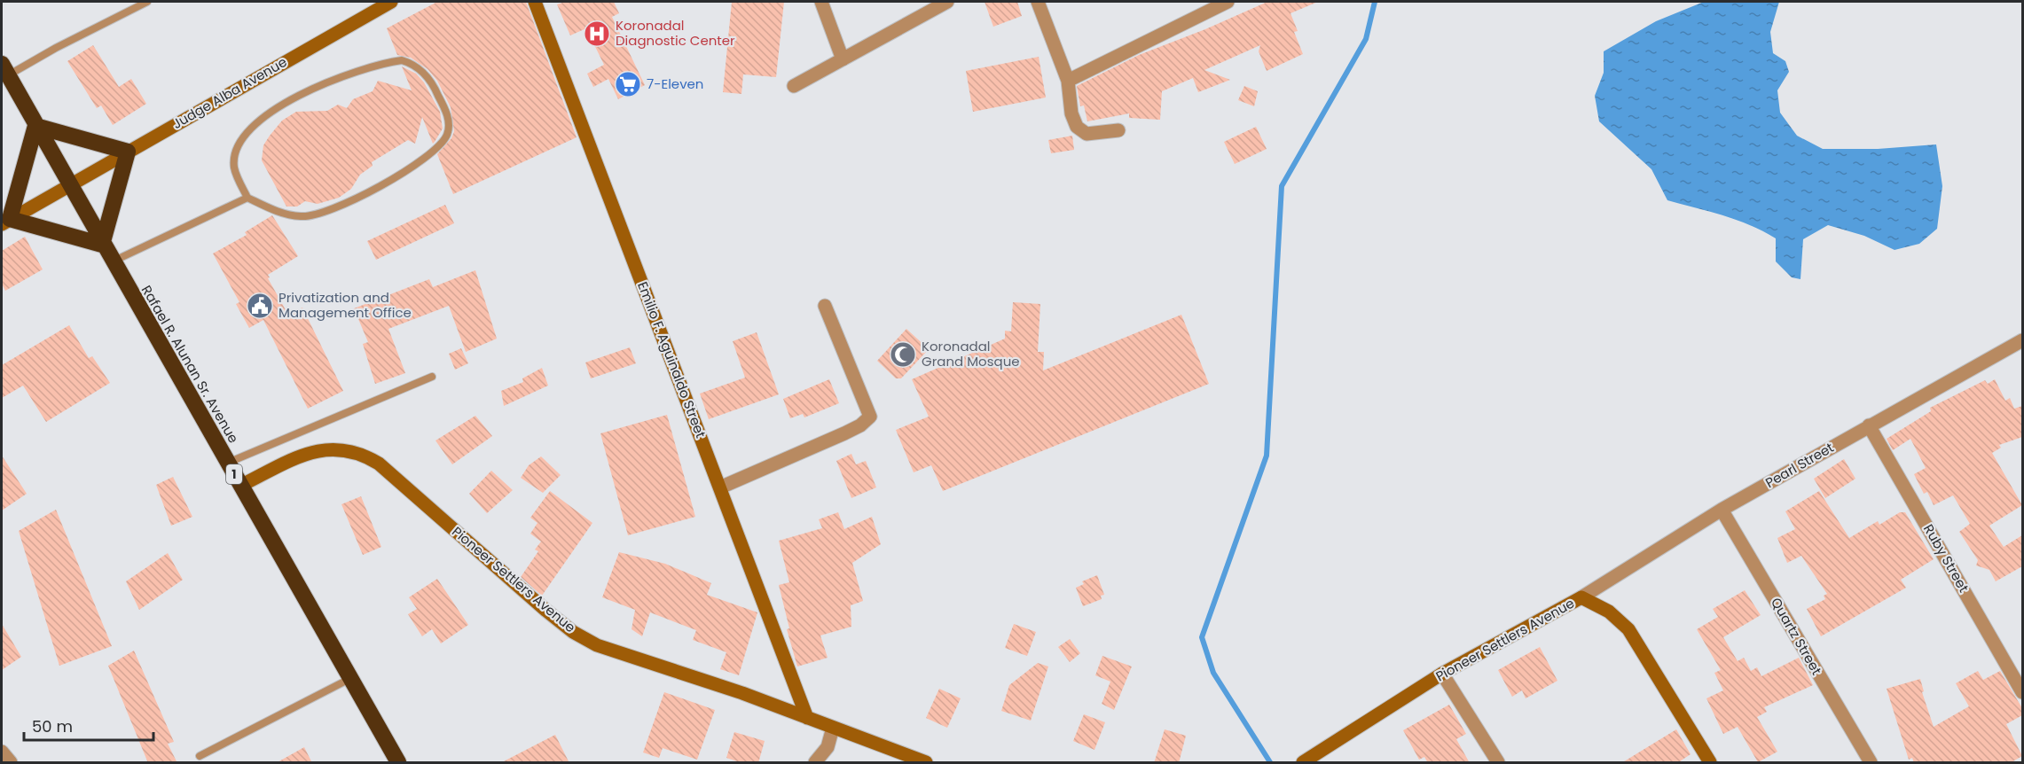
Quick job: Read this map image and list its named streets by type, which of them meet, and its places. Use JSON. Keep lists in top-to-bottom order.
{
  "streets": {
    "highway": ["Rafael R. Alunan Sr. Avenue", "1"],
    "street": [
      "Judge Alba Avenue",
      "Emilio F. Aguinaldo Street",
      "Pearl Street",
      "Ruby Street",
      "Pioneer Settlers Avenue",
      "Quartz Street"
    ]
  },
  "crossings": [
    ["Judge Alba Avenue", "Rafael R. Alunan Sr. Avenue"],
    ["Emilio F. Aguinaldo Street", "Pioneer Settlers Avenue"],
    ["Rafael R. Alunan Sr. Avenue", "Pioneer Settlers Avenue"],
    ["Pearl Street", "Ruby Street"],
    ["Pearl Street", "Pioneer Settlers Avenue"],
    ["Pearl Street", "Quartz Street"]
  ],
  "places": {
    "hospital": ["Koronadal Diagnostic Center"],
    "supermarket": ["7-Eleven"],
    "public building": ["Privatization and Management Office"],
    "mosque": ["Koronadal Grand Mosque"]
  },
  "scale_bar": "50 m"
}
